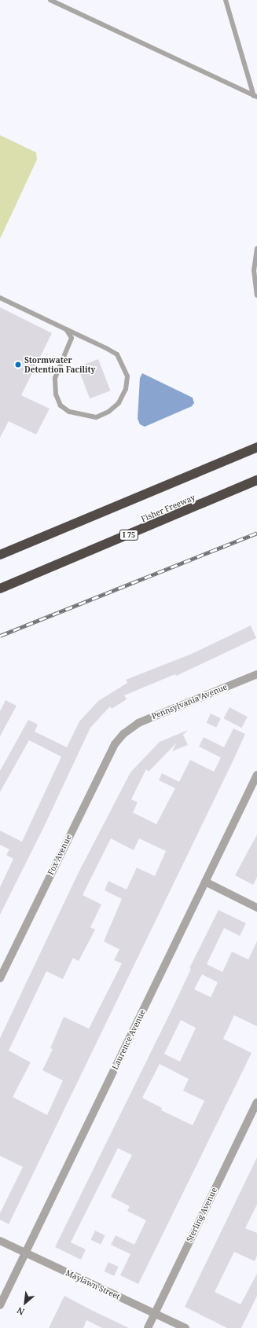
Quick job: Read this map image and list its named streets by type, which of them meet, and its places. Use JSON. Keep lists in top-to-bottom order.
{
  "streets": {
    "highway": ["Fisher Freeway", "I 75"],
    "street": [
      "Pennsylvania Avenue",
      "Fox Avenue",
      "Laurence Avenue",
      "Sterling Avenue",
      "Maylawn Street"
    ]
  },
  "crossings": [
    ["Pennsylvania Avenue", "Fox Avenue"],
    ["Laurence Avenue", "Maylawn Street"],
    ["Sterling Avenue", "Maylawn Street"]
  ],
  "places": ["Stormwater Detention Facility"],
  "north": "bottom left"
}
